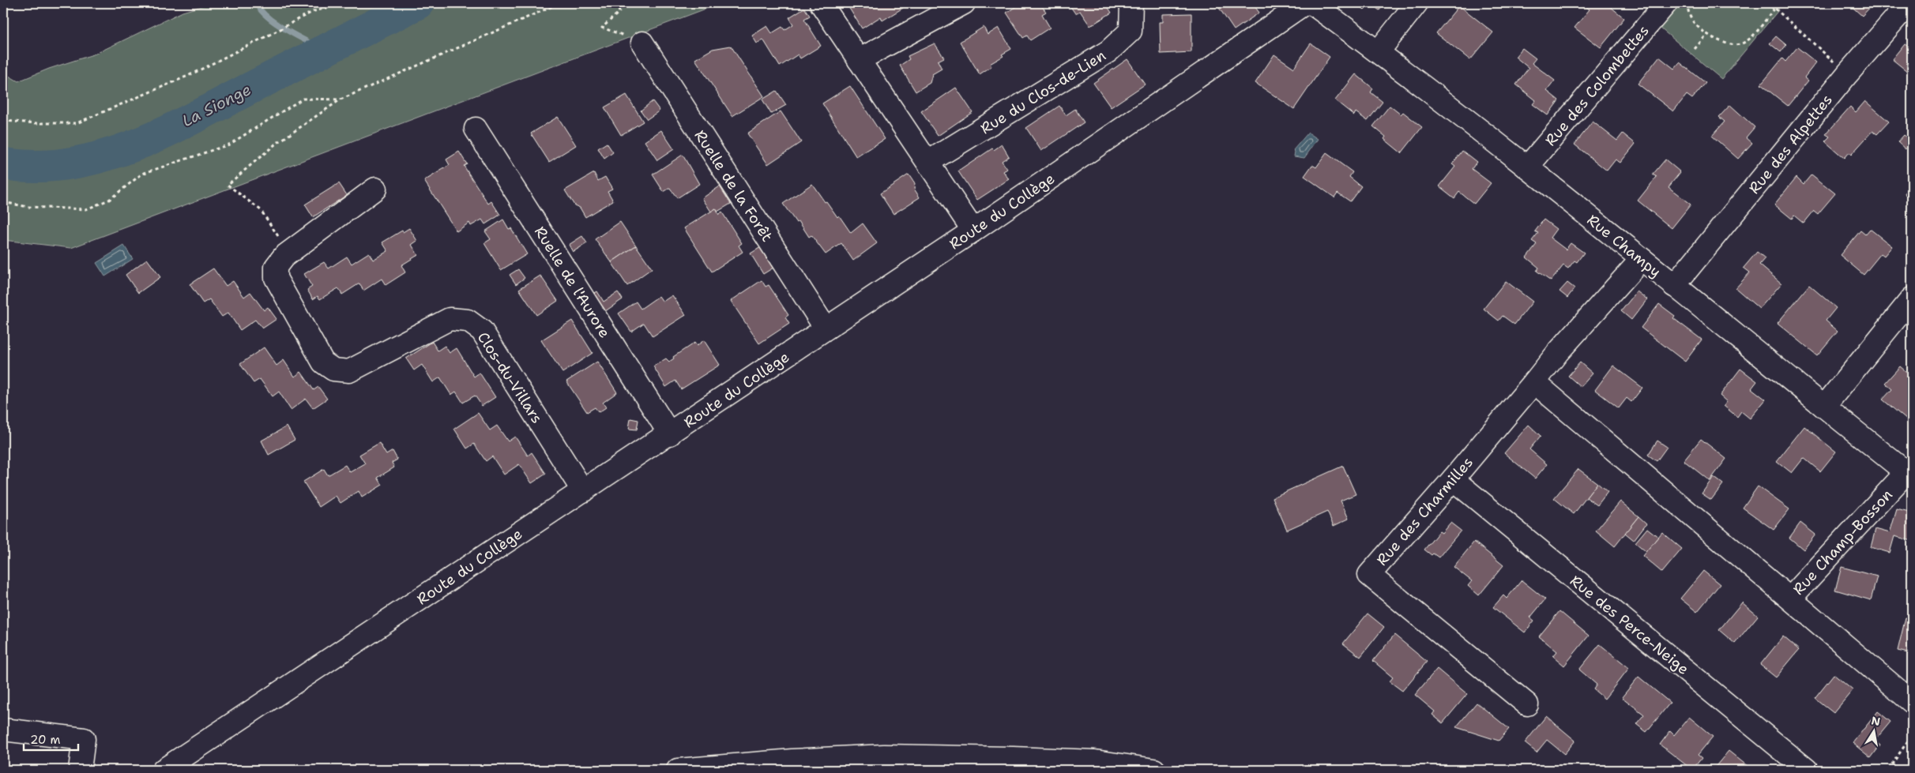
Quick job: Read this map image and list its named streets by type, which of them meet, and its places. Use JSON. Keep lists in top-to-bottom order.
{
  "streets": {
    "main road": [
      "Rue des Colombettes",
      "Rue du Clos-de-Lien",
      "Rue des Alpettes",
      "Ruelle de la Forêt",
      "Route du Collège",
      "Rue Champy",
      "Ruelle de l'Aurore",
      "Clos-du-Villars",
      "Rue des Charmilles",
      "Rue Champ-Bosson",
      "Rue des Perce-Neige"
    ]
  },
  "crossings": [
    ["Rue des Colombettes", "Rue Champy"],
    ["Rue des Alpettes", "Rue Champy"],
    ["Ruelle de la Forêt", "Route du Collège"],
    ["Route du Collège", "Ruelle de l'Aurore"],
    ["Route du Collège", "Clos-du-Villars"],
    ["Rue Champy", "Rue des Charmilles"],
    ["Rue Champy", "Rue Champ-Bosson"],
    ["Rue des Charmilles", "Rue des Perce-Neige"]
  ],
  "water": ["La Sionge"],
  "scale_bar": "20 m",
  "north": "top"
}
